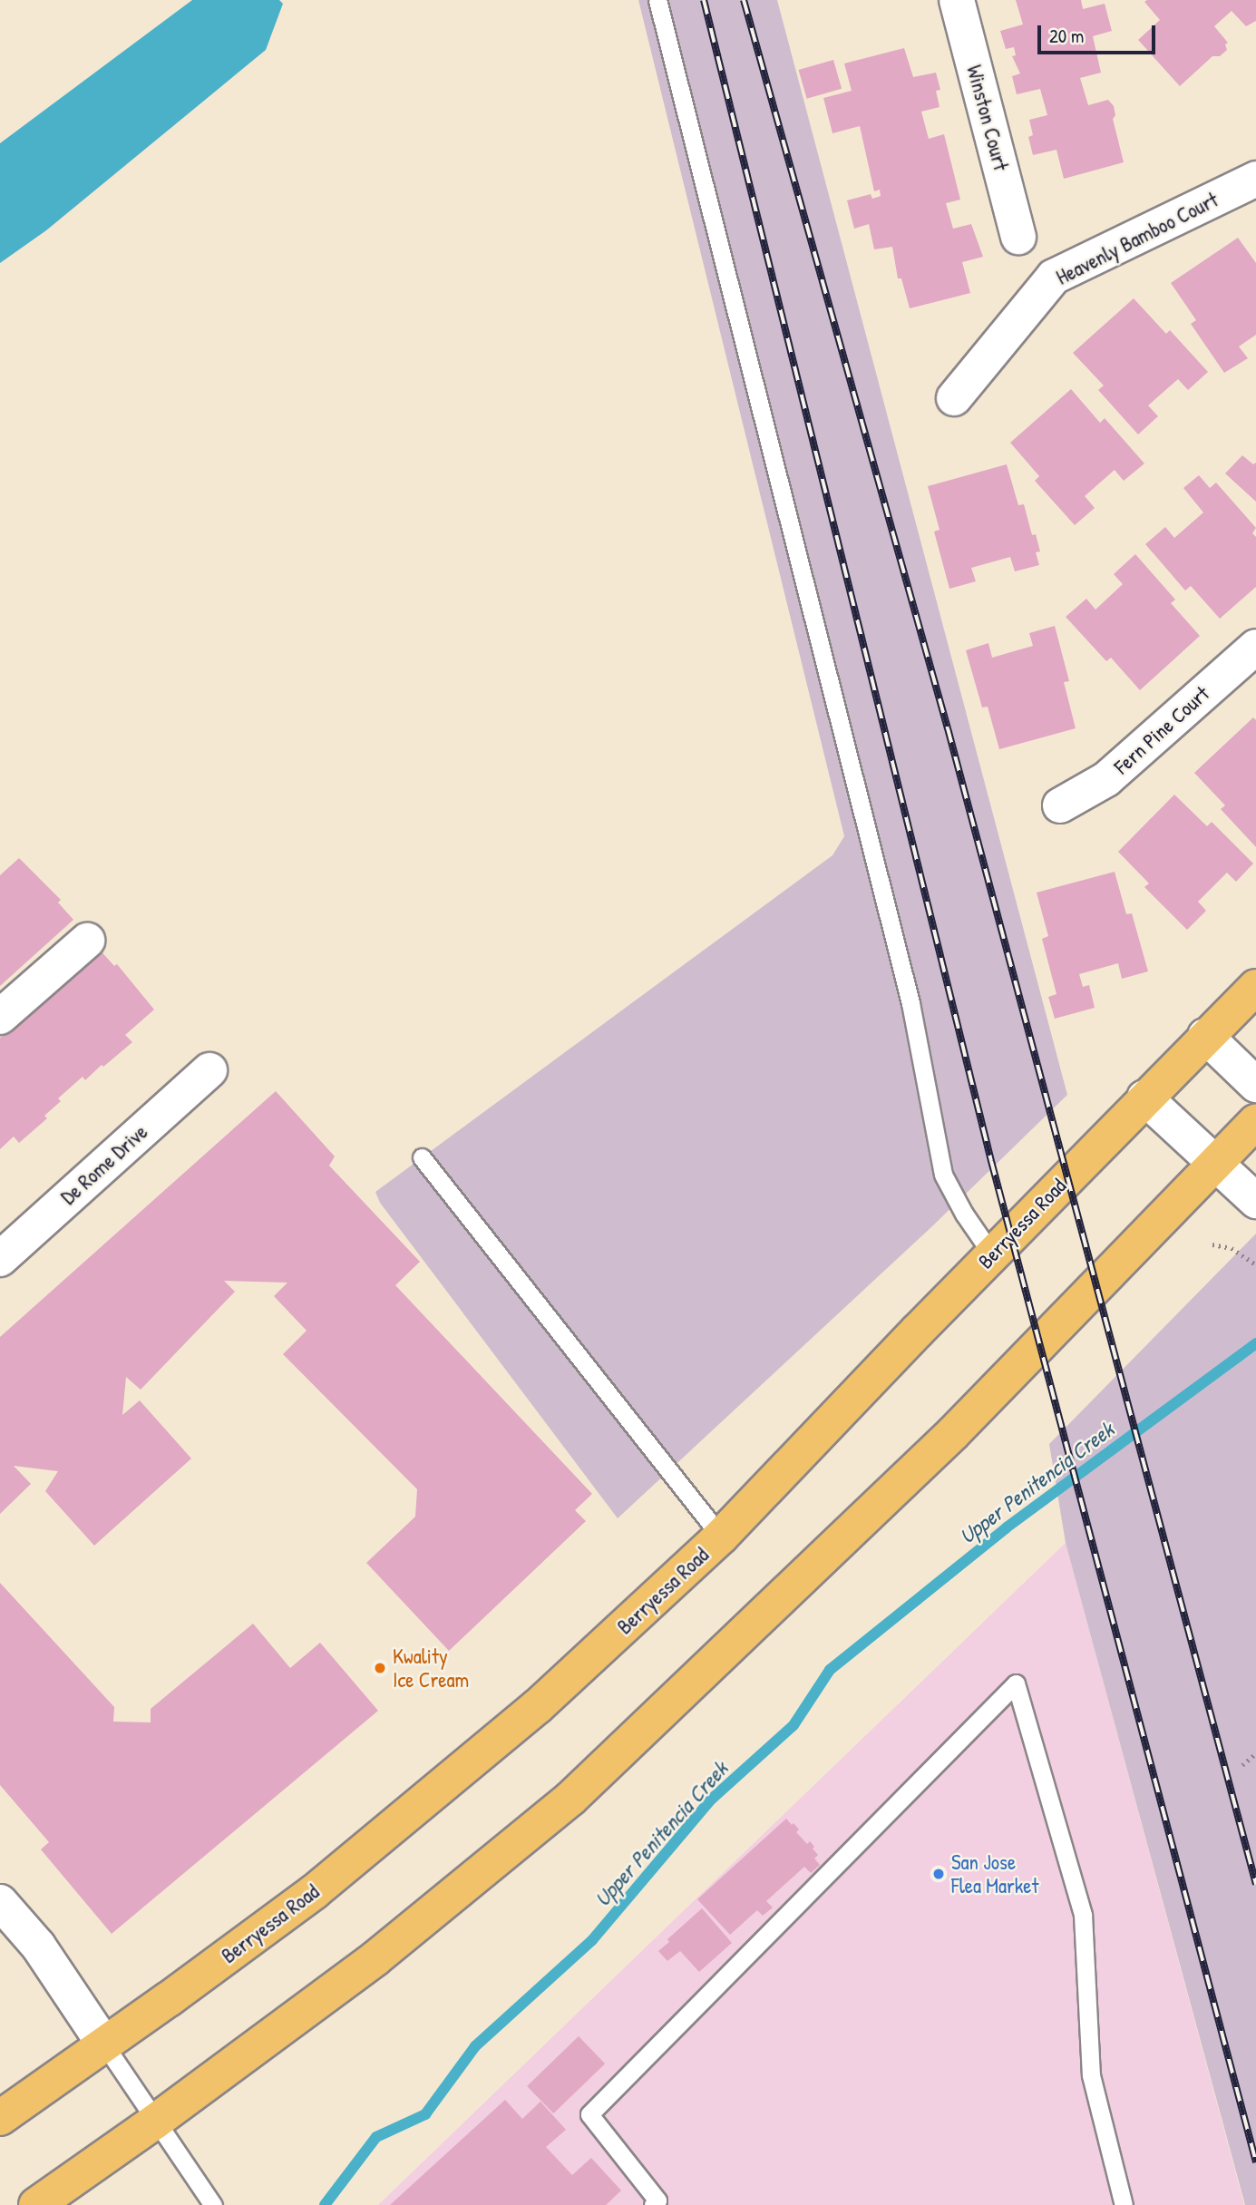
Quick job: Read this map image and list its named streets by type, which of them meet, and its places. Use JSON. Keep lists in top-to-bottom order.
{
  "streets": {
    "main road": ["Berryessa Road"],
    "street": [
      "Winston Court",
      "Heavenly Bamboo Court",
      "Fern Pine Court",
      "De Rome Drive"
    ]
  },
  "water": ["Upper Penitencia Creek"],
  "places": ["Kwality Ice Cream", "San Jose Flea Market"],
  "scale_bar": "20 m"
}
